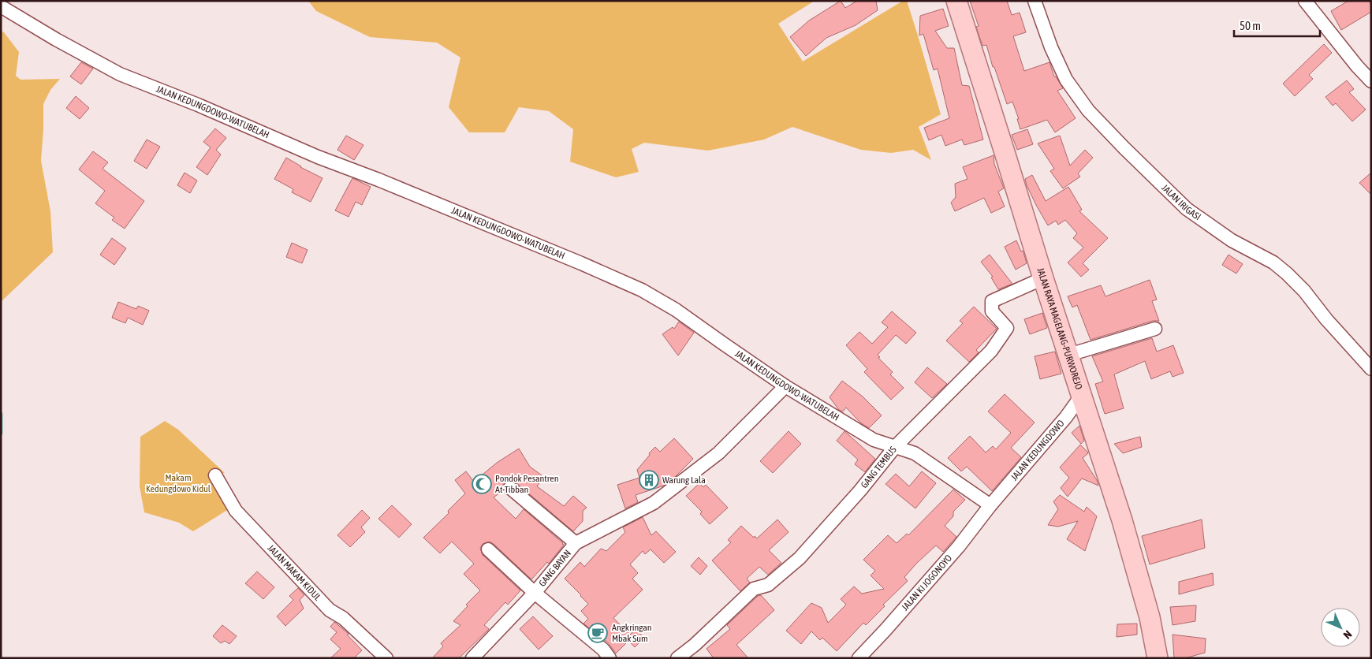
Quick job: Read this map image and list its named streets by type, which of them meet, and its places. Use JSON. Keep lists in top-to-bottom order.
{
  "streets": {
    "main road": ["JALAN RAYA MAGELANG-PURWOREJO"],
    "street": [
      "JALAN KEDUNGDOWO-WATUBELAH",
      "JALAN IRIGASI",
      "JALAN KEDUNGDOWO",
      "GANG TEMBUS",
      "GANG BAYAN",
      "JALAN MAKAM KIDUL",
      "JALAN KI JOGONOYO"
    ]
  },
  "crossings": [
    ["JALAN KEDUNGDOWO-WATUBELAH", "JALAN KEDUNGDOWO"],
    ["JALAN KEDUNGDOWO-WATUBELAH", "GANG TEMBUS"],
    ["JALAN KEDUNGDOWO-WATUBELAH", "JALAN KI JOGONOYO"],
    ["JALAN RAYA MAGELANG-PURWOREJO", "JALAN KEDUNGDOWO"],
    ["JALAN RAYA MAGELANG-PURWOREJO", "GANG TEMBUS"],
    ["JALAN KEDUNGDOWO", "JALAN KI JOGONOYO"]
  ],
  "parks": ["Makam Kedungdowo Kidul"],
  "places": {
    "building": ["Warung Lala"],
    "mosque": ["Pondok Pesantren At-Tibban"],
    "cafe": ["Angkringan Mbak Sum"]
  },
  "scale_bar": "50 m",
  "north": "bottom right"
}
